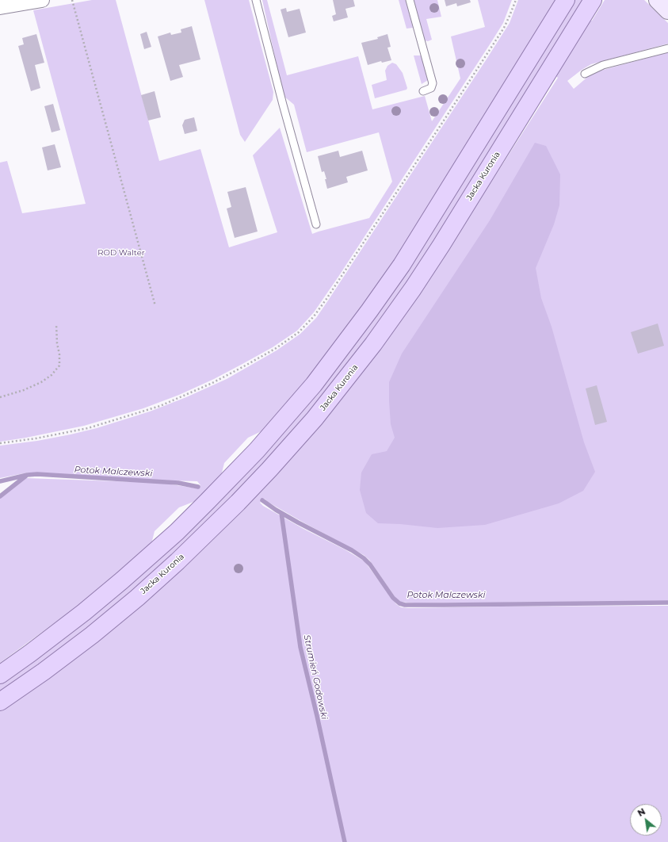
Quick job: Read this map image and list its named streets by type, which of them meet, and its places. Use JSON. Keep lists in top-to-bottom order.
{
  "streets": {
    "main road": ["Jacka Kuronia"]
  },
  "water": ["Potok Malczewski", "Strumień Godowski"],
  "parks": ["ROD Walter"],
  "north": "top left"
}
